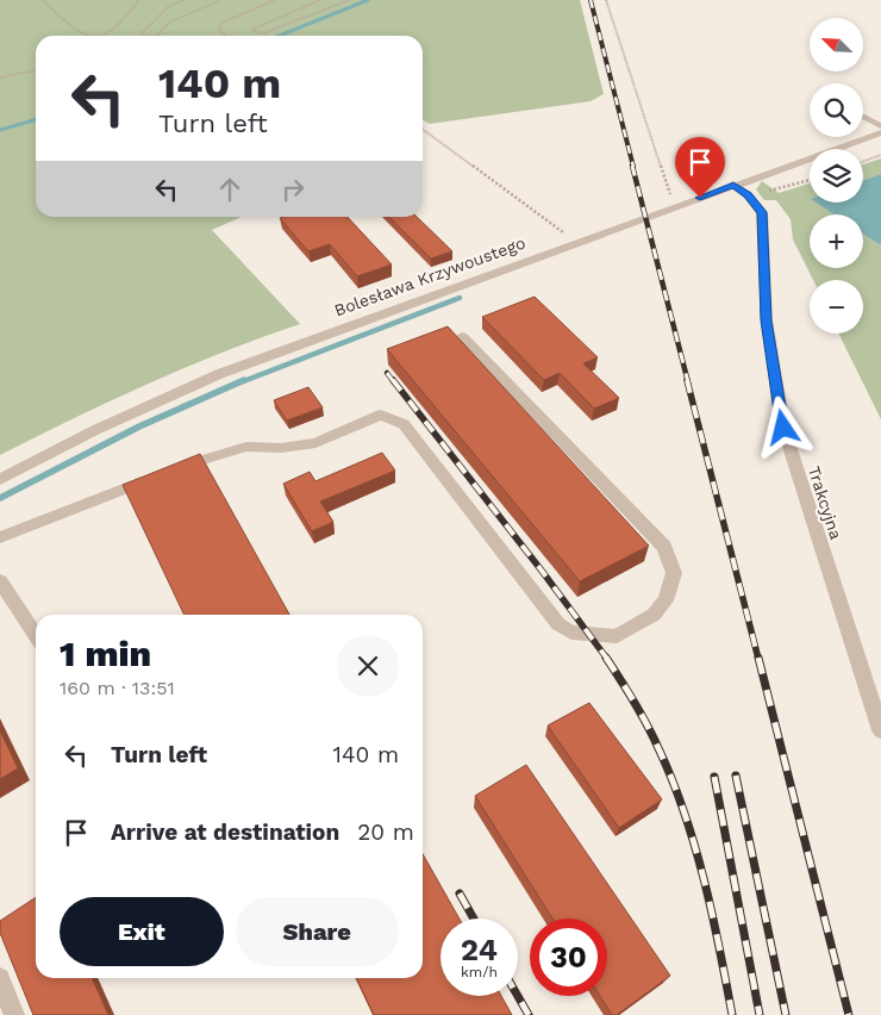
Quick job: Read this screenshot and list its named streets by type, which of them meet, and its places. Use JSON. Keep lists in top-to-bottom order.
{
  "streets": {
    "street": ["Bolesława Krzywoustego", "Trakcyjna"]
  },
  "crossings": [
    ["Bolesława Krzywoustego", "Trakcyjna"]
  ],
  "north": "top left",
  "page": {
    "map_buttons": ["+", "−"],
    "turn": ["140 m", "Turn left"],
    "heading": ["1 min", "160 m · 13:51"],
    "list": [
      {
        "name": "Turn left",
        "value": "140 m"
      },
      {
        "name": "Arrive at destination",
        "value": "20 m"
      }
    ],
    "buttons": ["Exit", "Share"],
    "speed": "24 km/h",
    "limit": "30"
  }
}
